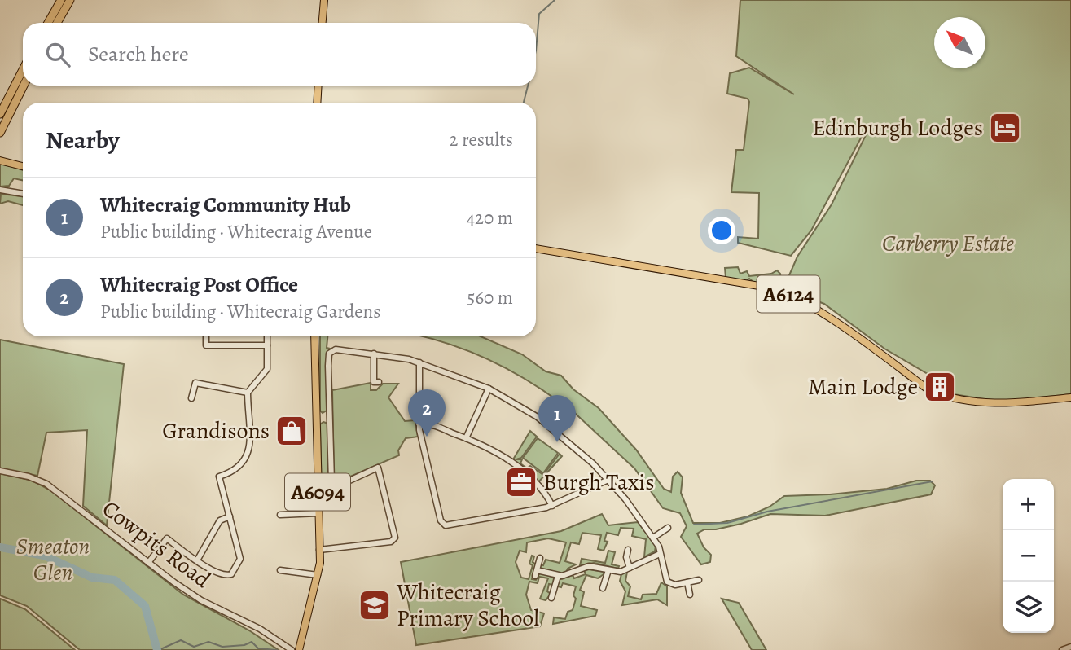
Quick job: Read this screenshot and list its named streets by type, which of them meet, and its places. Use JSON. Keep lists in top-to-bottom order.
{
  "streets": {
    "main road": ["A6124", "A6094"],
    "street": ["Cowpits Road"]
  },
  "parks": ["Carberry Estate", "Smeaton Glen"],
  "places": {
    "hotel": ["Edinburgh Lodges"],
    "building": ["Main Lodge"],
    "shop": ["Grandisons"],
    "office": ["Burgh Taxis"],
    "school or university": ["Whitecraig Primary School"]
  },
  "north": "top left",
  "page": {
    "search": "Search here",
    "heading": ["Nearby", "2 results"],
    "list": [
      {
        "mark": "1",
        "name": "Whitecraig Community Hub",
        "note": "Public building · Whitecraig Avenue",
        "value": "420 m"
      },
      {
        "mark": "2",
        "name": "Whitecraig Post Office",
        "note": "Public building · Whitecraig Gardens",
        "value": "560 m"
      }
    ],
    "pins": ["2", "1"],
    "map_buttons": ["+", "−"]
  }
}
